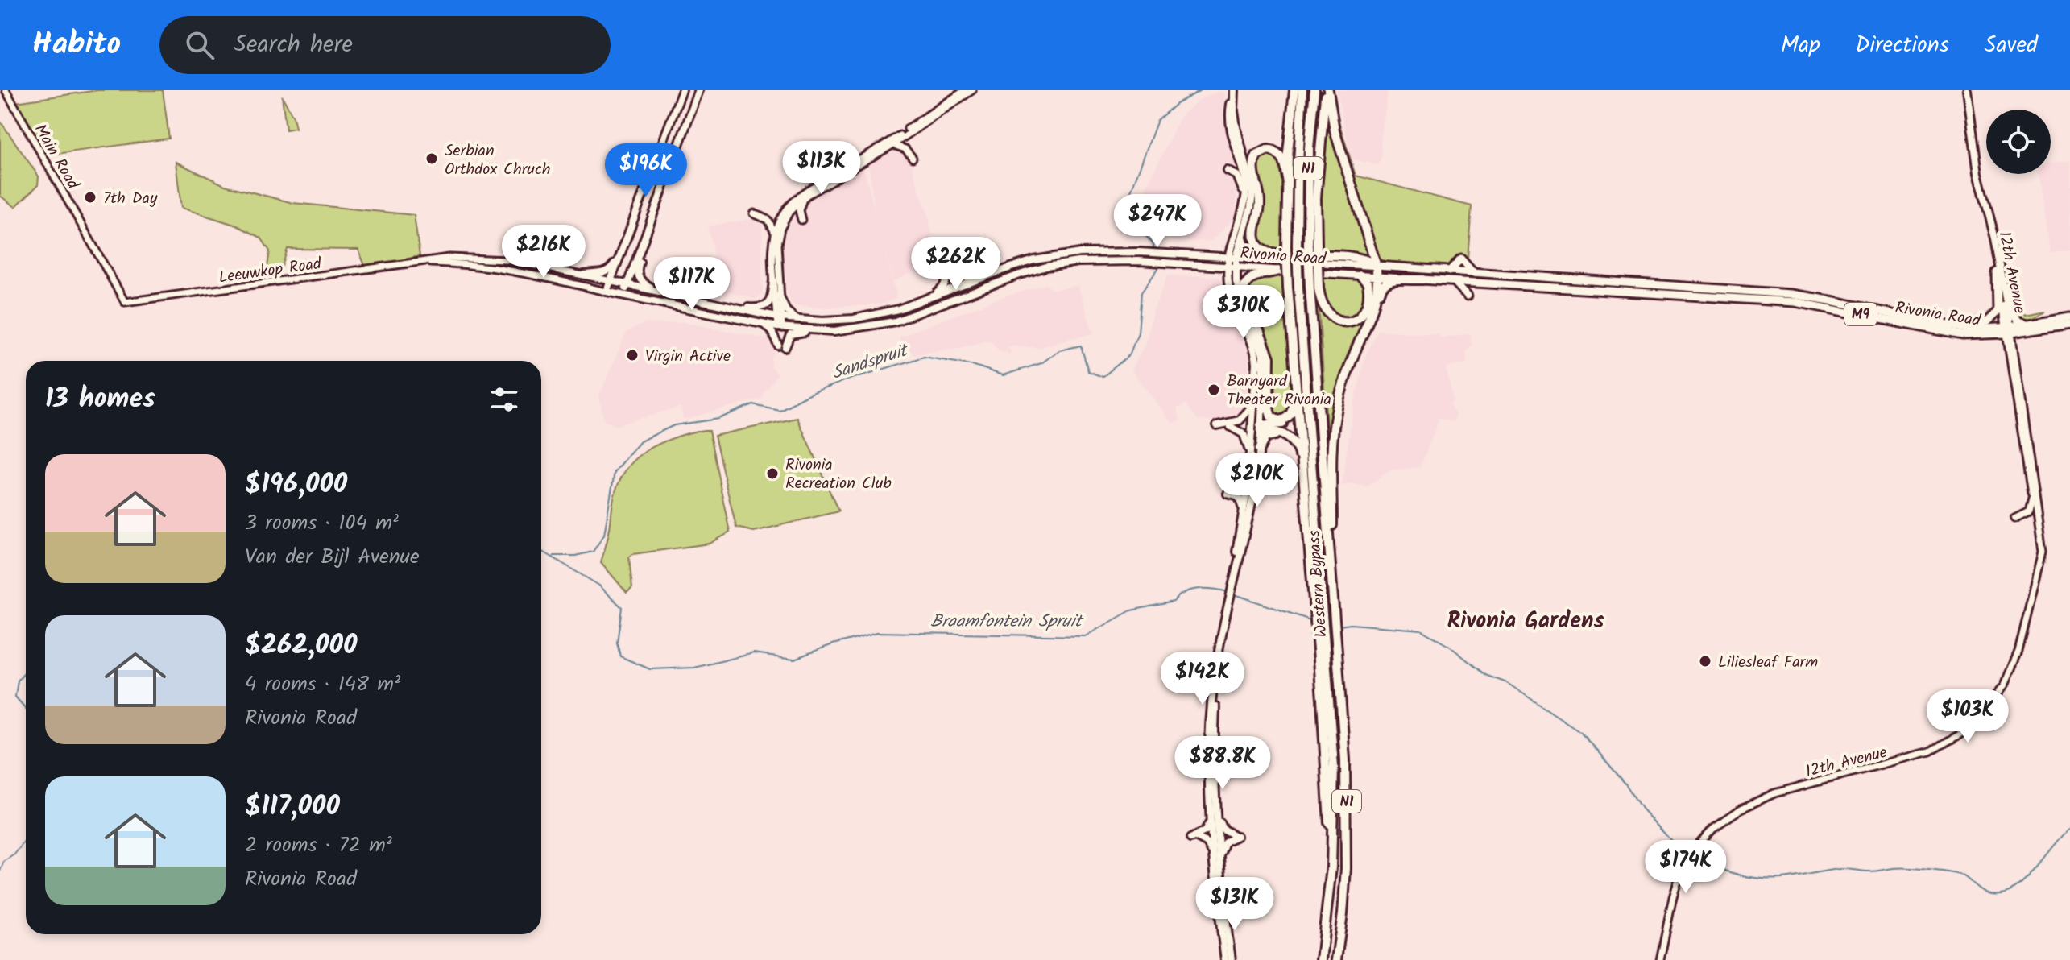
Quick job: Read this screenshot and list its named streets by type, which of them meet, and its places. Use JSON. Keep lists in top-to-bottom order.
{
  "streets": {
    "highway": ["N1", "Western Bypass"],
    "main road": ["Rivonia Road", "12th Avenue", "M9"],
    "street": ["Main Road", "Leeuwkop Road"]
  },
  "crossings": [
    ["Main Road", "Leeuwkop Road"],
    ["N1", "Western Bypass"],
    ["Rivonia Road", "Leeuwkop Road"],
    ["Rivonia Road", "12th Avenue"]
  ],
  "districts": ["Rivonia Gardens"],
  "water": ["Sandspruit", "Braamfontein Spruit"],
  "places": [
    "Serbian Orthdox Chruch",
    "7th Day",
    "Virgin Active",
    "Barnyard Theater Rivonia",
    "Rivonia Recreation Club",
    "Liliesleaf Farm"
  ],
  "page": {
    "header": "Habito",
    "search": "Search here",
    "nav": ["Map", "Directions", "Saved"],
    "price": [
      "$113K",
      "$196K",
      "$247K",
      "$216K",
      "$262K",
      "$117K",
      "$310K",
      "$210K",
      "$142K",
      "$103K",
      "$88.8K",
      "$174K",
      "$131K"
    ],
    "heading": "13 homes",
    "list": [
      {
        "name": "$196,000",
        "note": "3 rooms · 104 m² · Van der Bijl Avenue"
      },
      {
        "name": "$262,000",
        "note": "4 rooms · 148 m² · Rivonia Road"
      },
      {
        "name": "$117,000",
        "note": "2 rooms · 72 m² · Rivonia Road"
      }
    ]
  }
}
